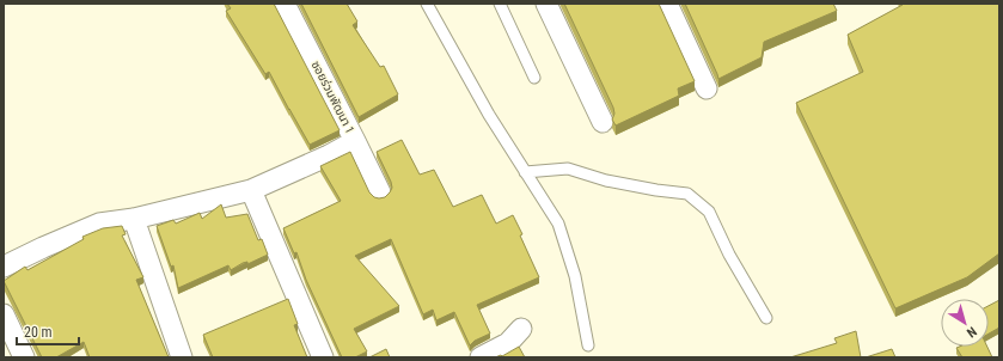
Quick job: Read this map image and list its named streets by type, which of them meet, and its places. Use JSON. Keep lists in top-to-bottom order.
{
  "streets": {
    "street": ["ซอยร่วมพัฒนา 1"]
  },
  "scale_bar": "20 m",
  "north": "bottom right"
}
